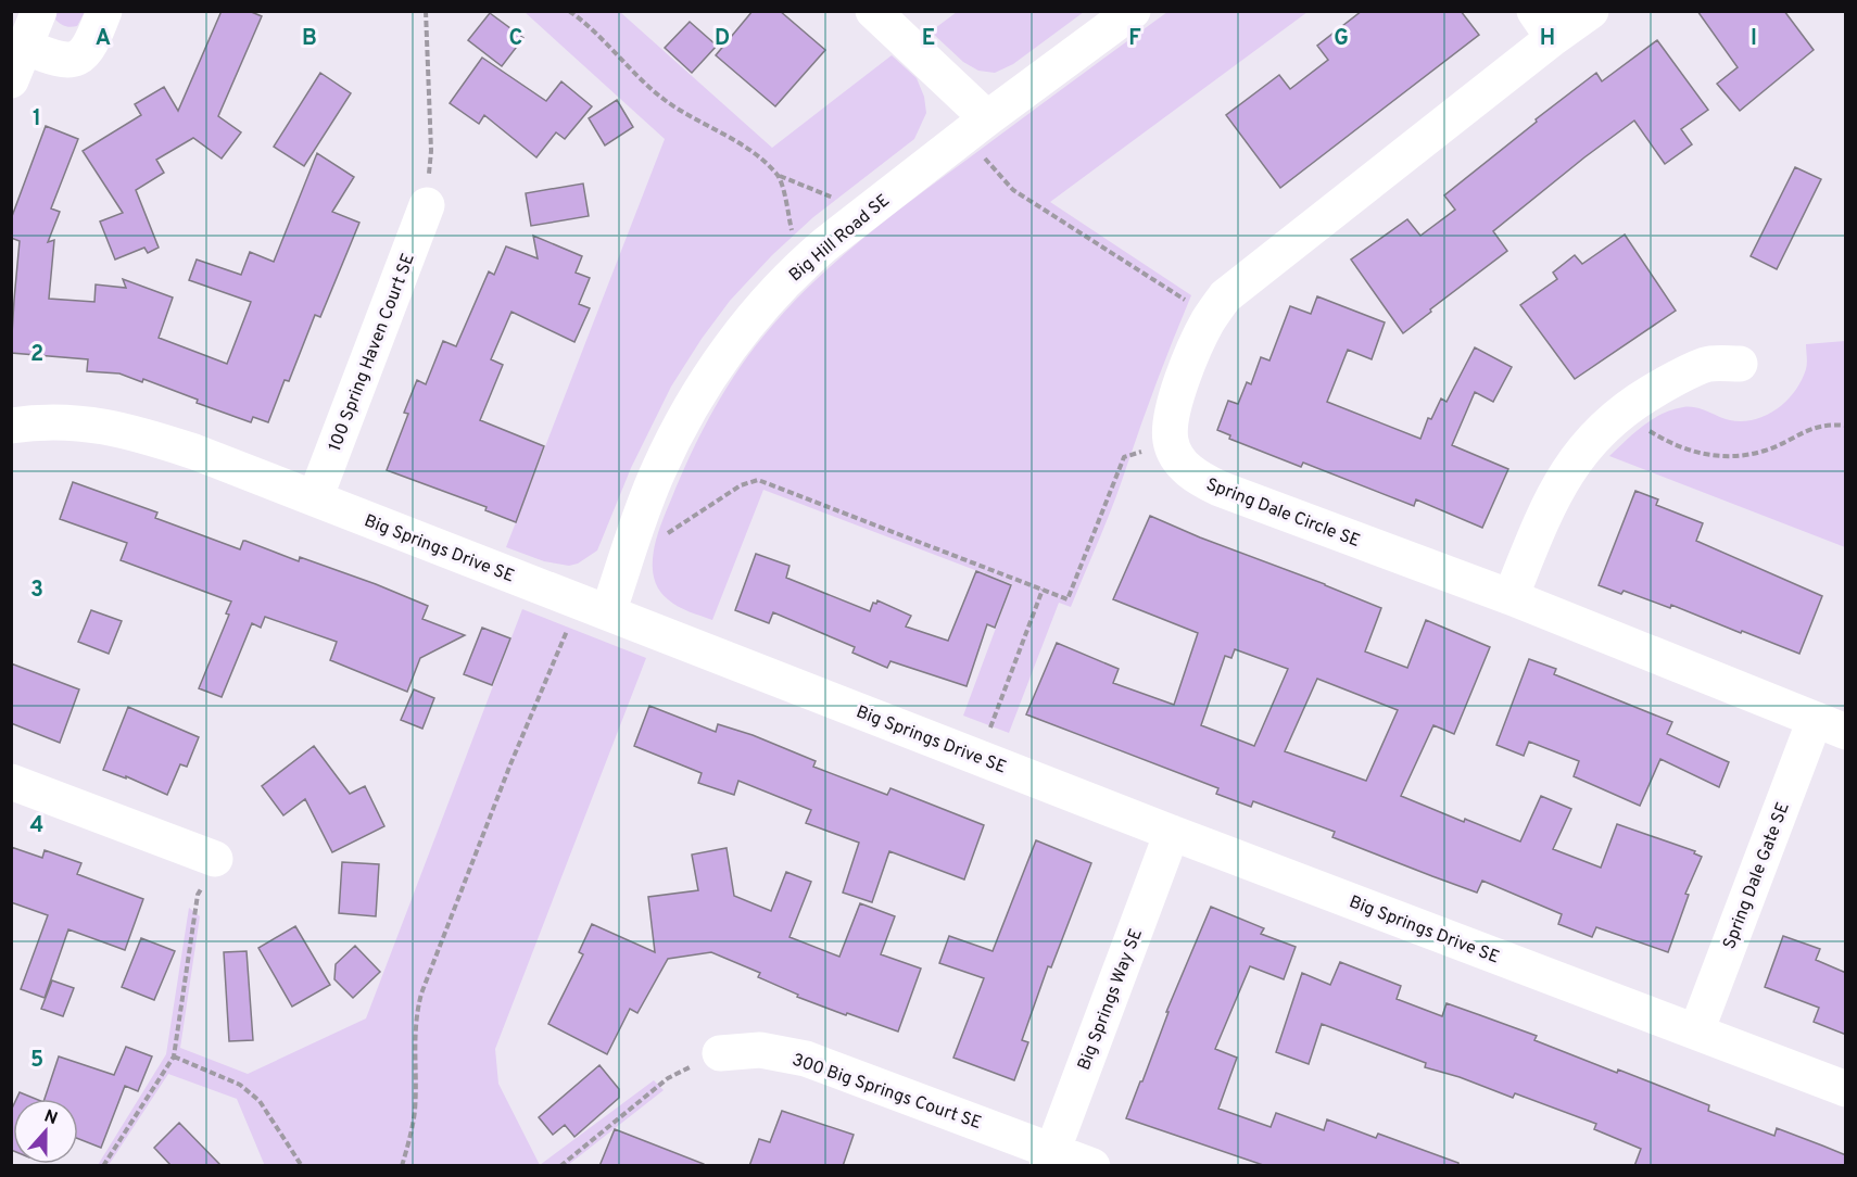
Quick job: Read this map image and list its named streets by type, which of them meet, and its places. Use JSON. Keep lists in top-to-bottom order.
{
  "streets": {
    "street": [
      "Big Hill Road SE",
      "100 Spring Haven Court SE",
      "Spring Dale Circle SE",
      "Big Springs Drive SE",
      "Spring Dale Gate SE",
      "Big Springs Way SE",
      "300 Big Springs Court SE"
    ]
  },
  "crossings": [
    ["Big Hill Road SE", "Big Springs Drive SE"],
    ["100 Spring Haven Court SE", "Big Springs Drive SE"],
    ["Spring Dale Circle SE", "Spring Dale Gate SE"],
    ["Big Springs Drive SE", "Spring Dale Gate SE"],
    ["Big Springs Drive SE", "Big Springs Way SE"],
    ["Big Springs Way SE", "300 Big Springs Court SE"]
  ],
  "north": "top",
  "grid": {
    "columns": [
      "A",
      "B",
      "C",
      "D",
      "E",
      "F",
      "G",
      "H",
      "I"
    ],
    "rows": [
      "1",
      "2",
      "3",
      "4",
      "5"
    ]
  }
}
